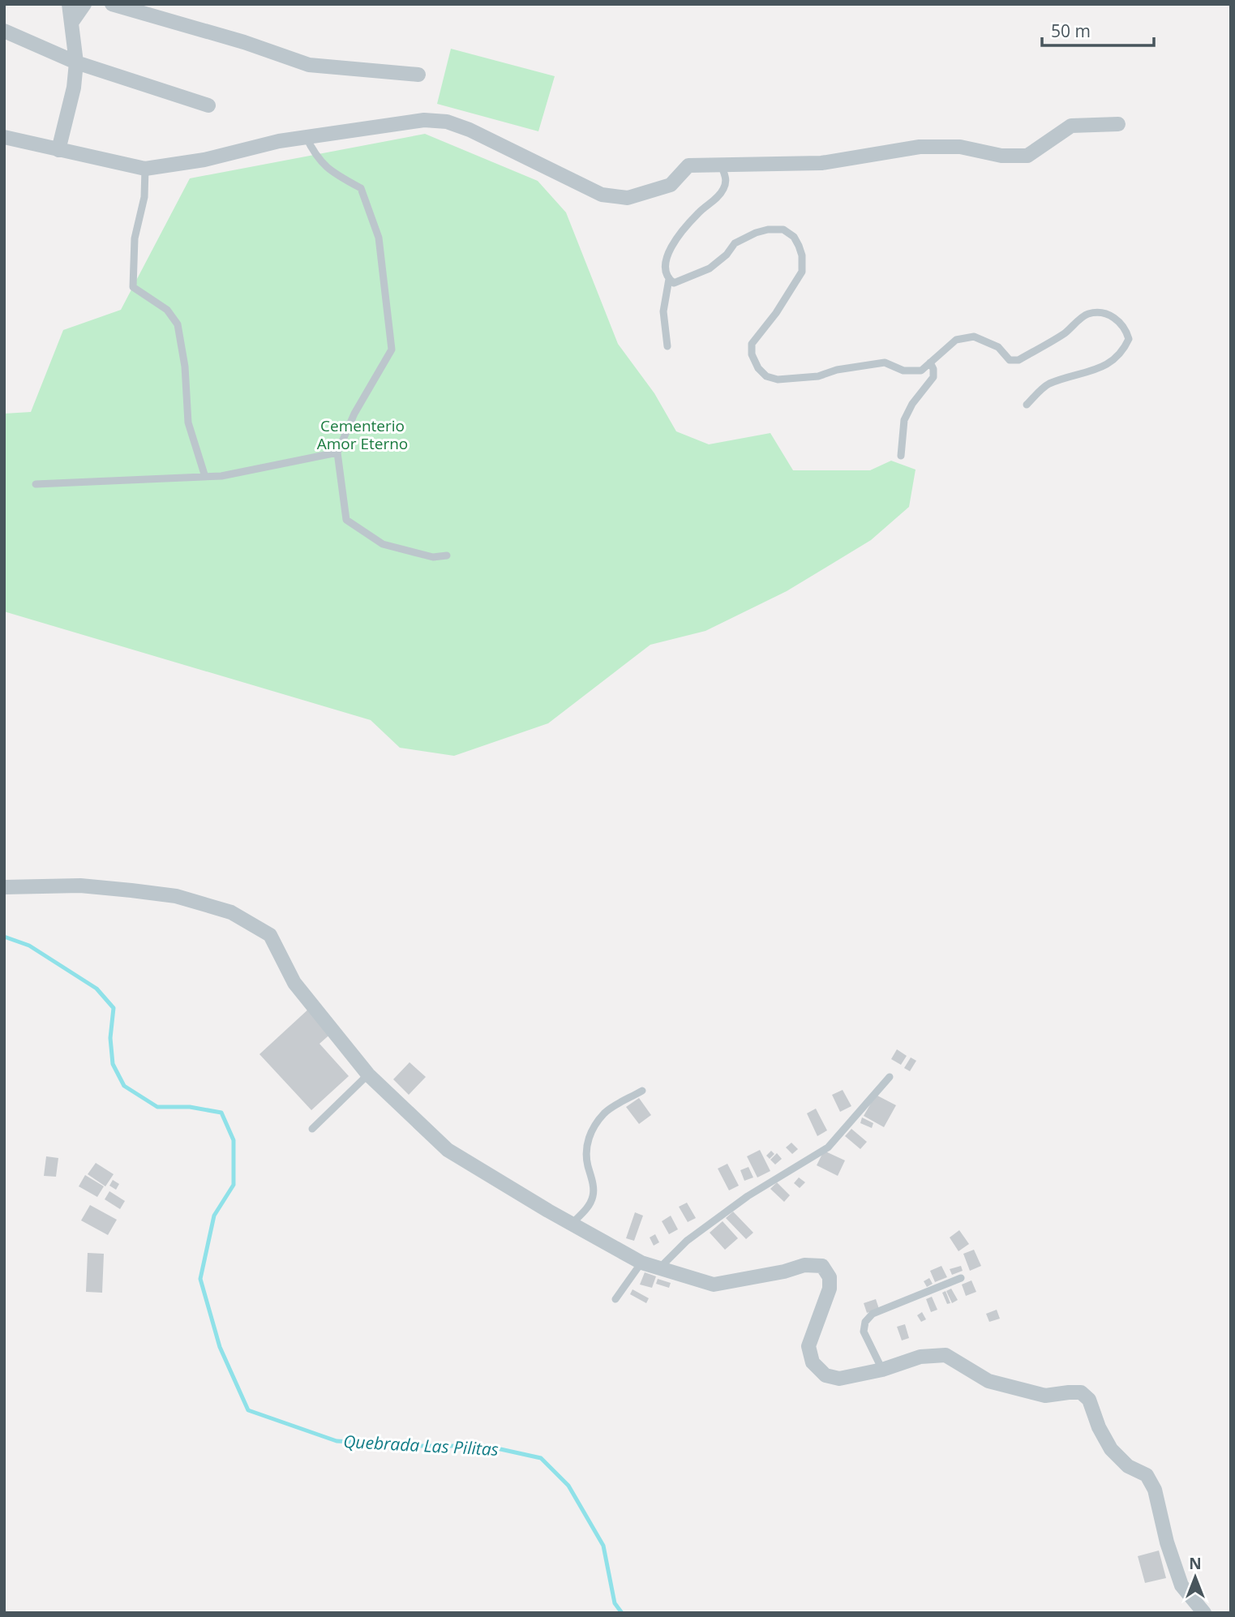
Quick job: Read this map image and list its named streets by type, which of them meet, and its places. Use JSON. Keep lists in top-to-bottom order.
{
  "water": ["Quebrada Las Pilitas"],
  "parks": ["Cementerio Amor Eterno"],
  "scale_bar": "50 m",
  "north": "top"
}
